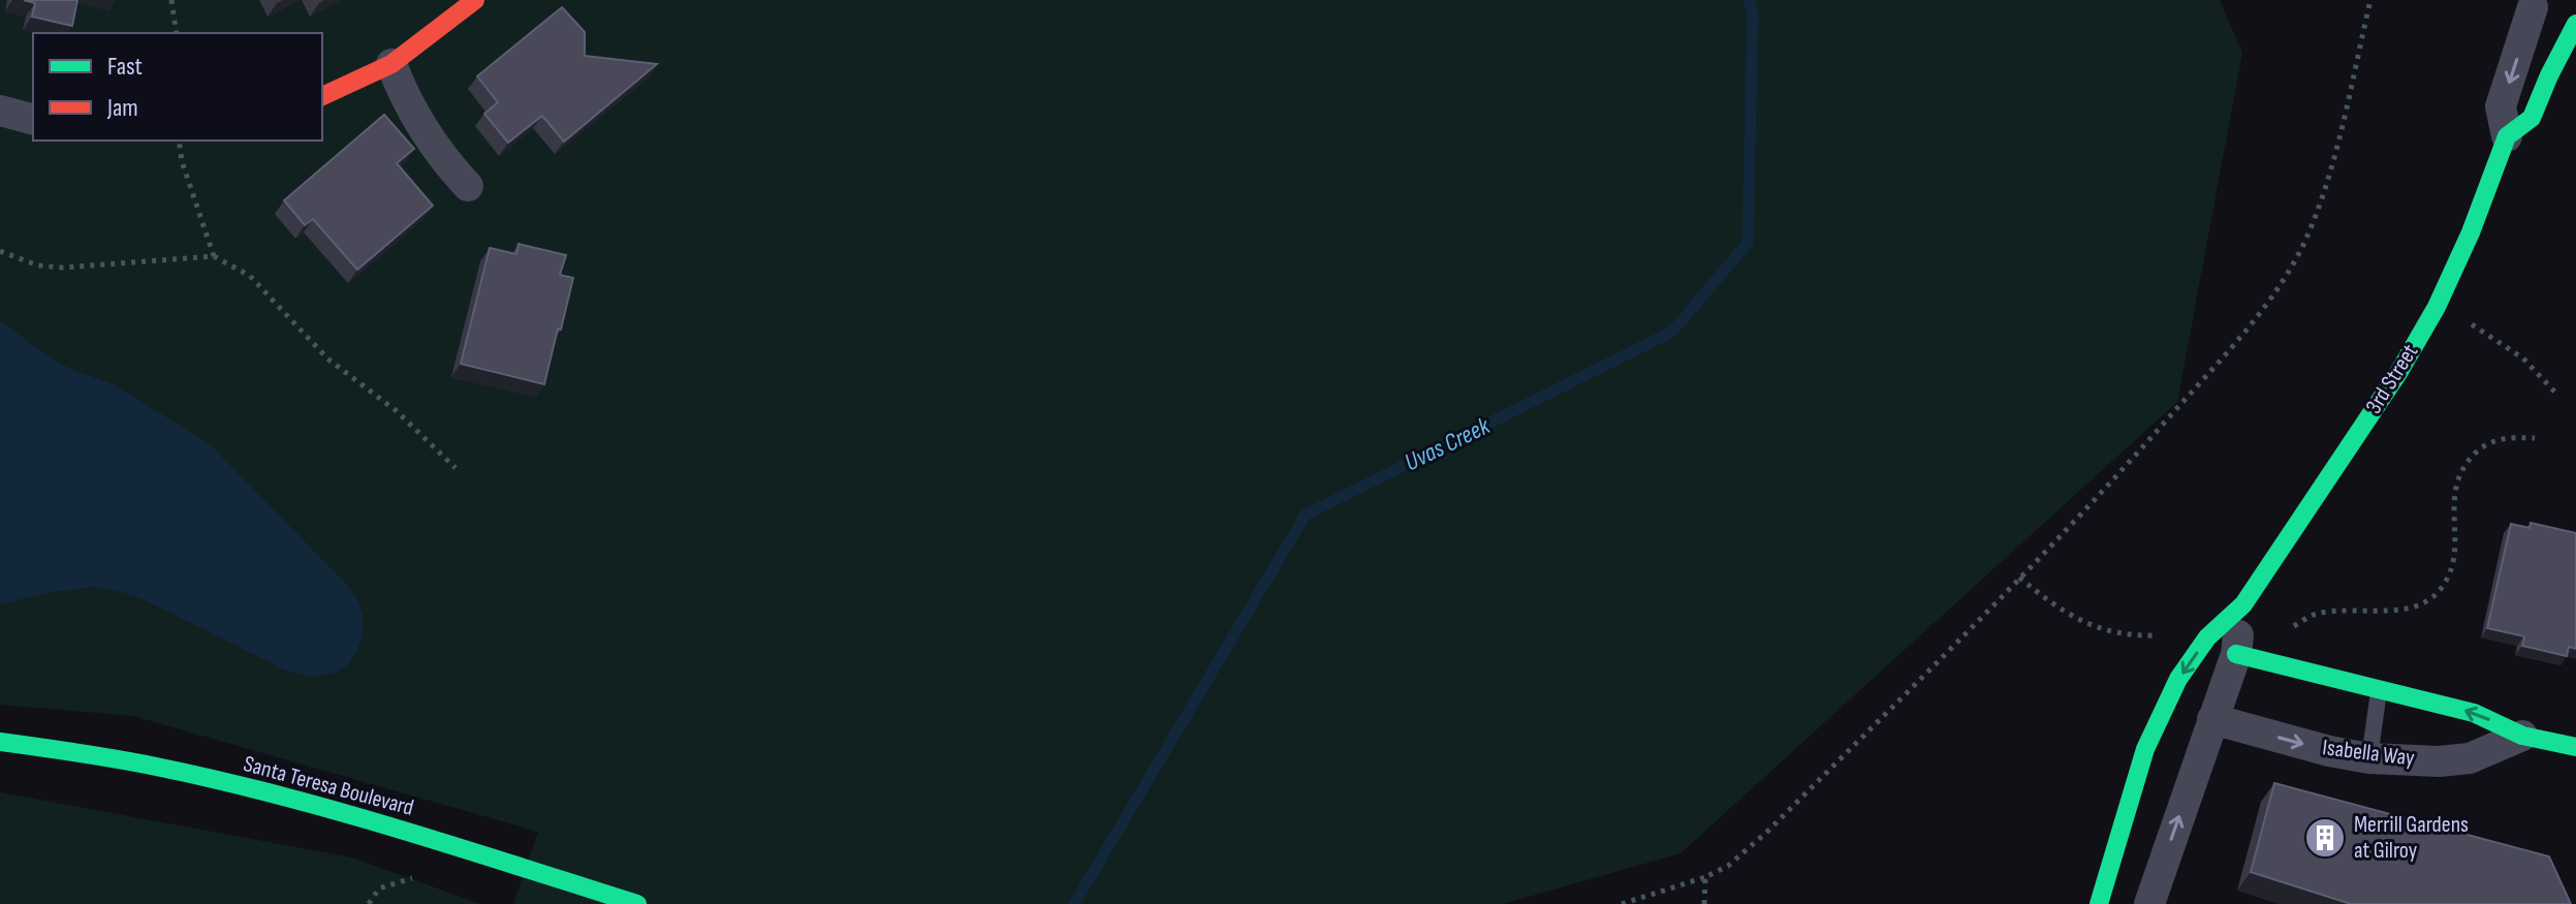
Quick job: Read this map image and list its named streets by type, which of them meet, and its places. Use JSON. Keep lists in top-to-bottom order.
{
  "streets": {
    "street": ["3rd Street", "Isabella Way", "Santa Teresa Boulevard"]
  },
  "crossings": [
    ["3rd Street", "Isabella Way"]
  ],
  "water": ["Uvas Creek"],
  "places": {
    "building": ["Merrill Gardens at Gilroy"]
  },
  "legend": ["Fast", "Jam"]
}
